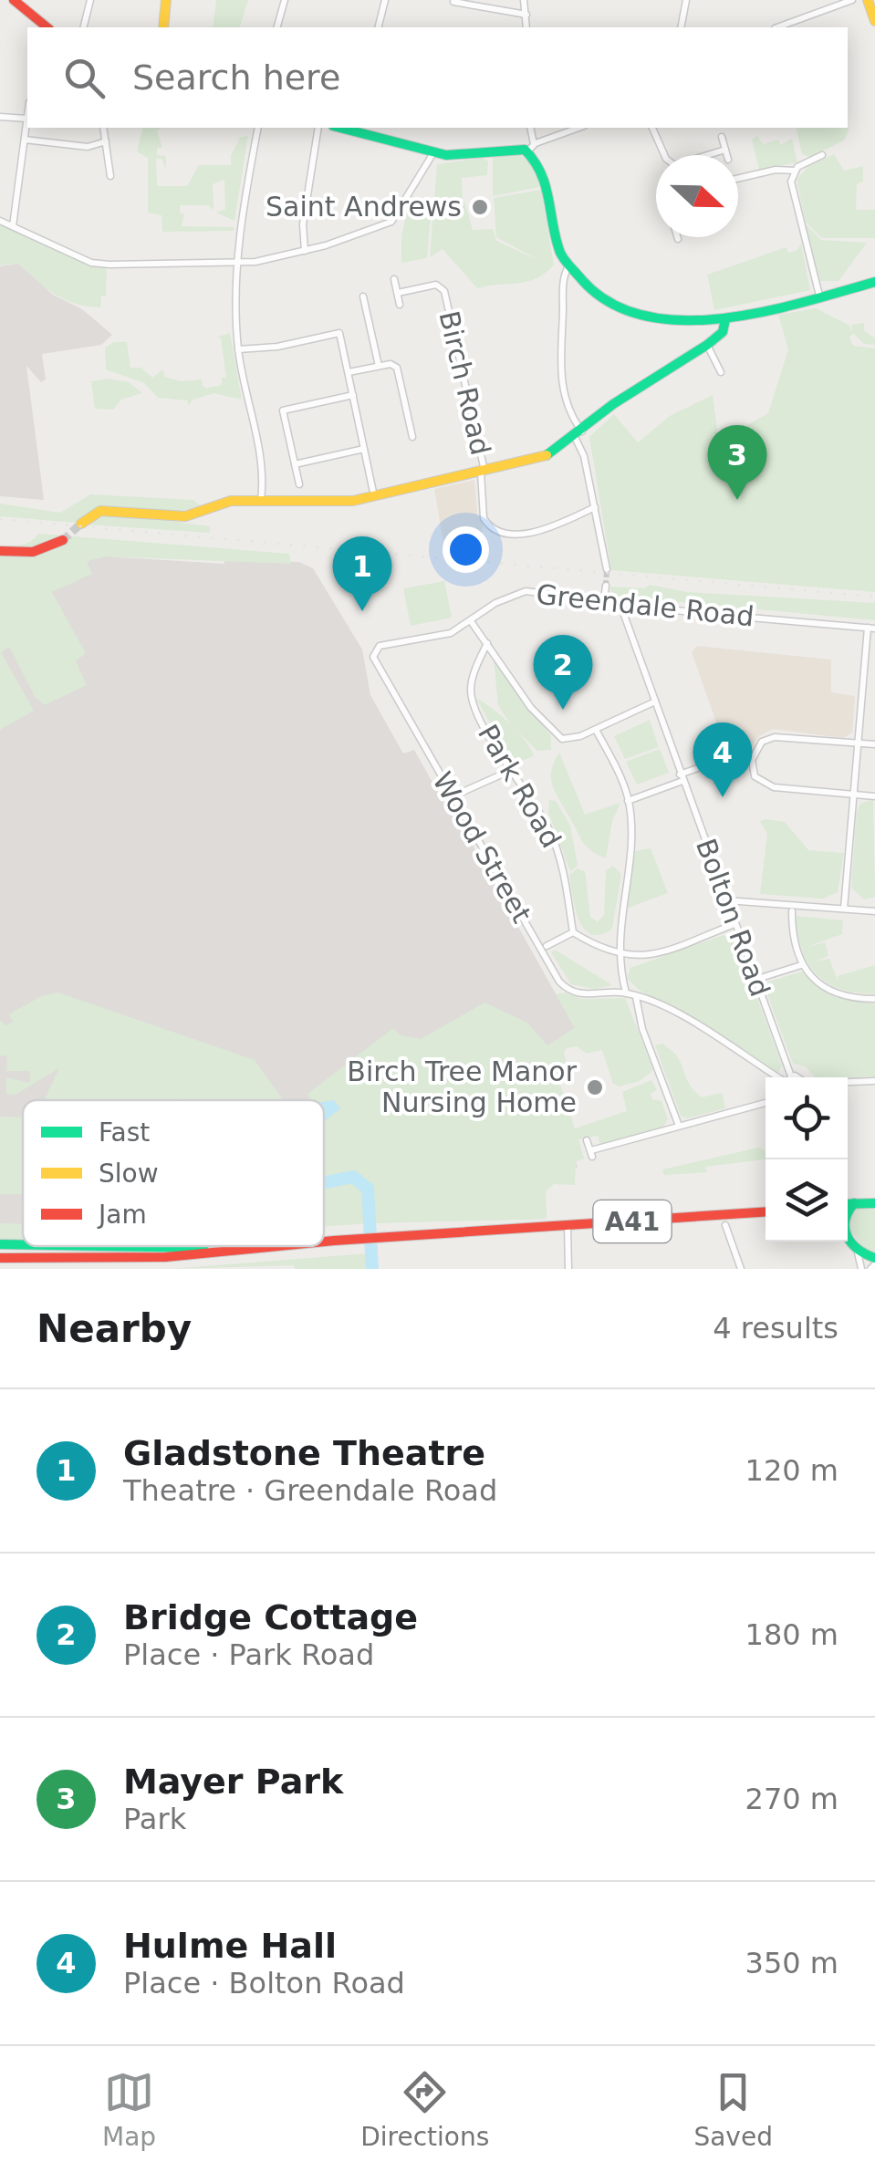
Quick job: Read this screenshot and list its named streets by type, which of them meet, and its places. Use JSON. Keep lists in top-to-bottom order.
{
  "streets": {
    "main road": ["A41"],
    "street": [
      "Birch Road",
      "Greendale Road",
      "Park Road",
      "Wood Street",
      "Bolton Road"
    ]
  },
  "crossings": [
    ["Greendale Road", "Park Road"],
    ["Greendale Road", "Wood Street"],
    ["Greendale Road", "Bolton Road"]
  ],
  "places": ["Saint Andrews", "Birch Tree Manor Nursing Home"],
  "legend": ["Fast", "Slow", "Jam"],
  "north": "right",
  "page": {
    "search": "Search here",
    "pins": [
      "3",
      "1",
      "2",
      "4"
    ],
    "heading": ["Nearby", "4 results"],
    "list": [
      {
        "mark": "1",
        "name": "Gladstone Theatre",
        "note": "Theatre · Greendale Road",
        "value": "120 m"
      },
      {
        "mark": "2",
        "name": "Bridge Cottage",
        "note": "Place · Park Road",
        "value": "180 m"
      },
      {
        "mark": "3",
        "name": "Mayer Park",
        "note": "Park",
        "value": "270 m"
      },
      {
        "mark": "4",
        "name": "Hulme Hall",
        "note": "Place · Bolton Road",
        "value": "350 m"
      }
    ],
    "nav": ["Map", "Directions", "Saved"]
  }
}
